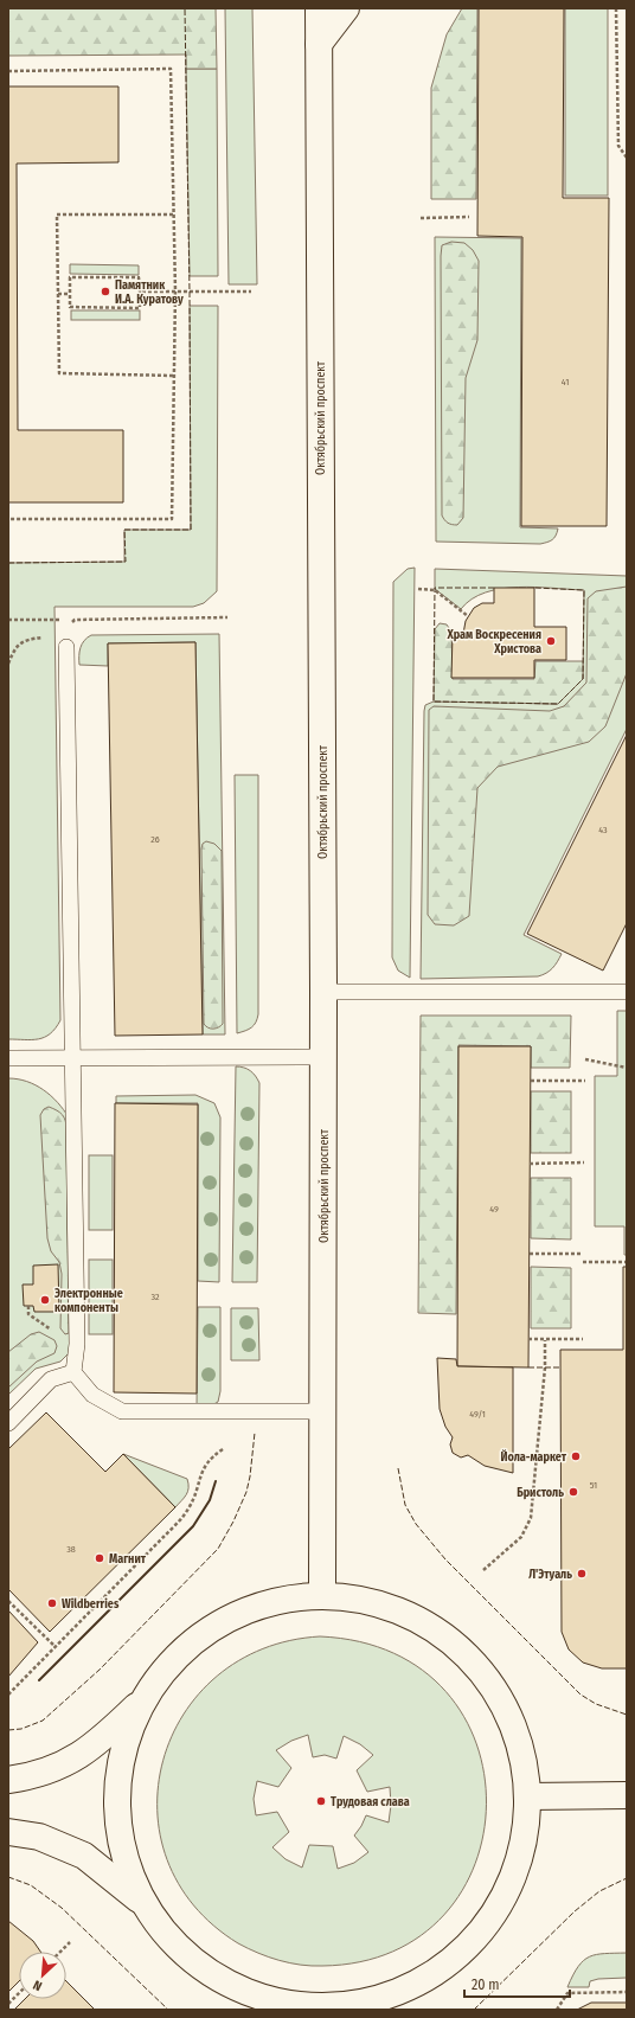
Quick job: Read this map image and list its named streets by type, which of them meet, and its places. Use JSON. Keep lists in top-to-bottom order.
{
  "streets": {
    "main road": ["Октябрьский проспект"]
  },
  "places": [
    "Памятник И.А. Куратову",
    "Храм Воскресения Христова",
    "Электронные компоненты",
    "Йола-маркет",
    "Бристоль",
    "Магнит",
    "Л'Этуаль",
    "Wildberries",
    "Трудовая слава"
  ],
  "house_numbers": [
    "41",
    "43",
    "26",
    "49",
    "32",
    "49/1",
    "51",
    "38"
  ],
  "scale_bar": "20 m",
  "north": "bottom left"
}
